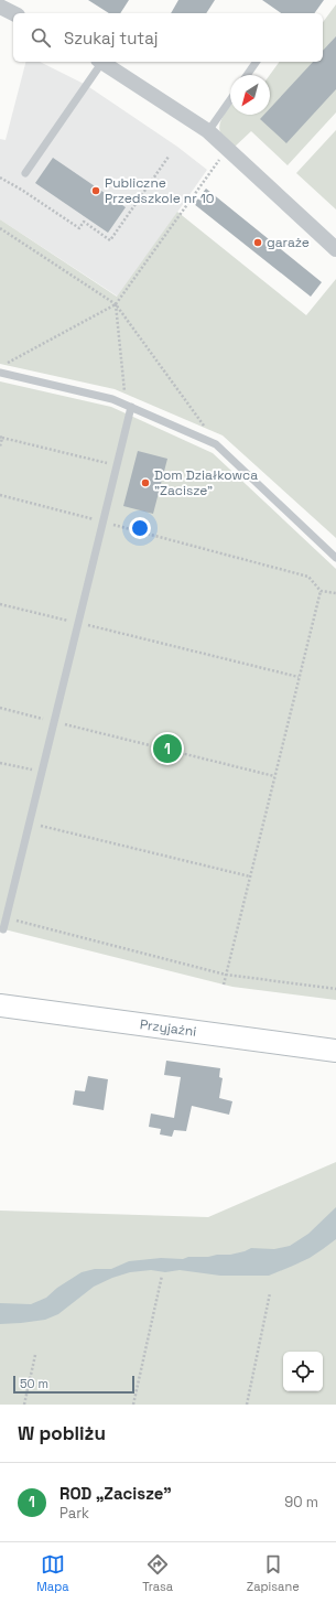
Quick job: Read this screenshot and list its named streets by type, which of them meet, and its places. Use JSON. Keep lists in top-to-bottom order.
{
  "streets": {
    "main road": ["Przyjaźni"]
  },
  "places": ["Publiczne Przedszkole nr 10", "garaże", "Dom Działkowca \"Zacisze\""],
  "scale_bar": "50 m",
  "north": "bottom left",
  "page": {
    "search": "Szukaj tutaj",
    "pins": "1",
    "scale": "50 m",
    "heading": "W pobliżu",
    "list": [
      {
        "mark": "1",
        "name": "ROD „Zacisze”",
        "note": "Park",
        "value": "90 m"
      }
    ],
    "nav": ["Mapa", "Trasa", "Zapisane"]
  }
}
